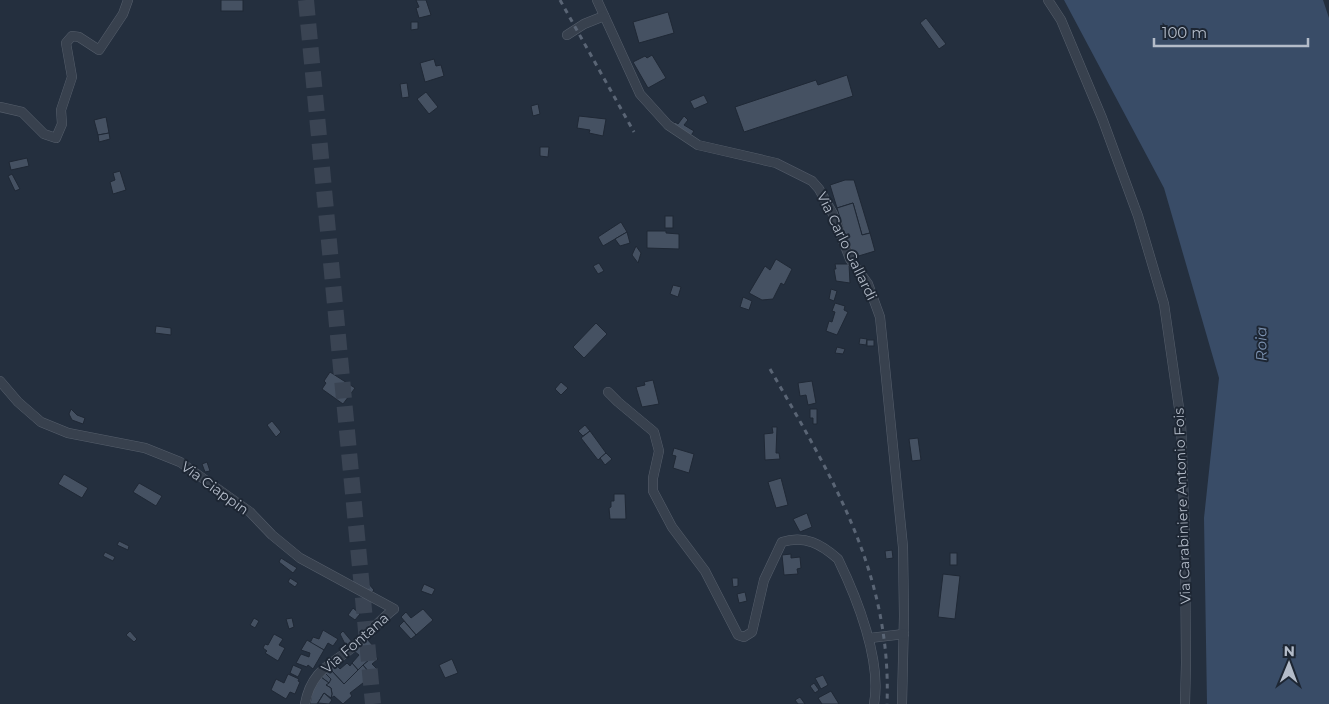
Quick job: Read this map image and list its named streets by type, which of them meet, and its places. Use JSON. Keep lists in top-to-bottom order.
{
  "streets": {
    "street": [
      "Via Carlo Gallardi",
      "Via Ciappin",
      "Via Carabiniere Antonio Fois",
      "Via Fontana"
    ]
  },
  "crossings": [
    ["Via Ciappin", "Via Fontana"]
  ],
  "water": ["Roia"],
  "scale_bar": "100 m",
  "north": "top"
}
